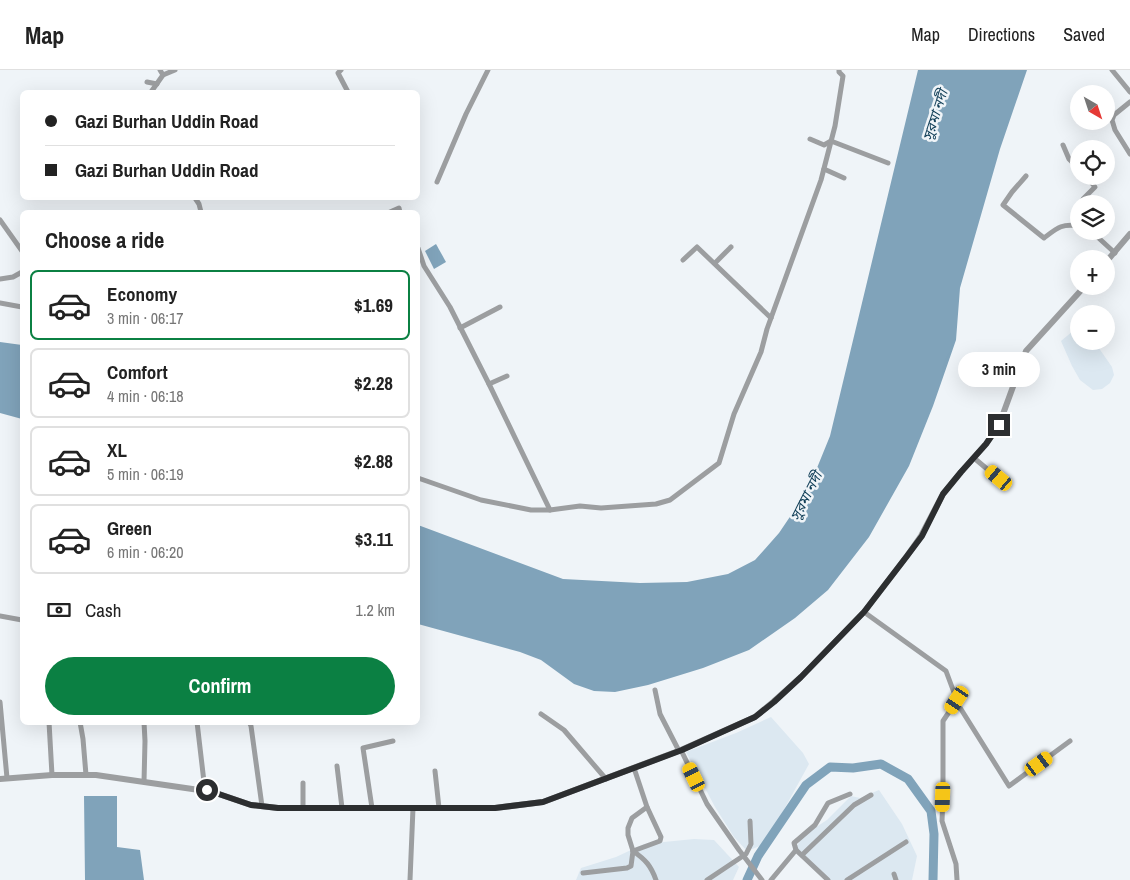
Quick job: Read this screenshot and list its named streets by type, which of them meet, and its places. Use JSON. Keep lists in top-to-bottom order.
{
  "water": ["সুরমা নদী"],
  "north": "bottom right",
  "page": {
    "header": "Map",
    "nav": ["Map", "Directions", "Saved"],
    "map_buttons": ["+", "−"],
    "banner": ["Gazi Burhan Uddin Road", "Gazi Burhan Uddin Road"],
    "heading": "Choose a ride",
    "list": [
      {
        "name": "Economy",
        "note": "3 min · 06:17",
        "value": "$1.69"
      },
      {
        "name": "Comfort",
        "note": "4 min · 06:18",
        "value": "$2.28"
      },
      {
        "name": "XL",
        "note": "5 min · 06:19",
        "value": "$2.88"
      },
      {
        "name": "Green",
        "note": "6 min · 06:20",
        "value": "$3.11"
      }
    ],
    "bubble": "3 min",
    "pay": ["Cash", "1.2 km"],
    "buttons": "Confirm"
  }
}
